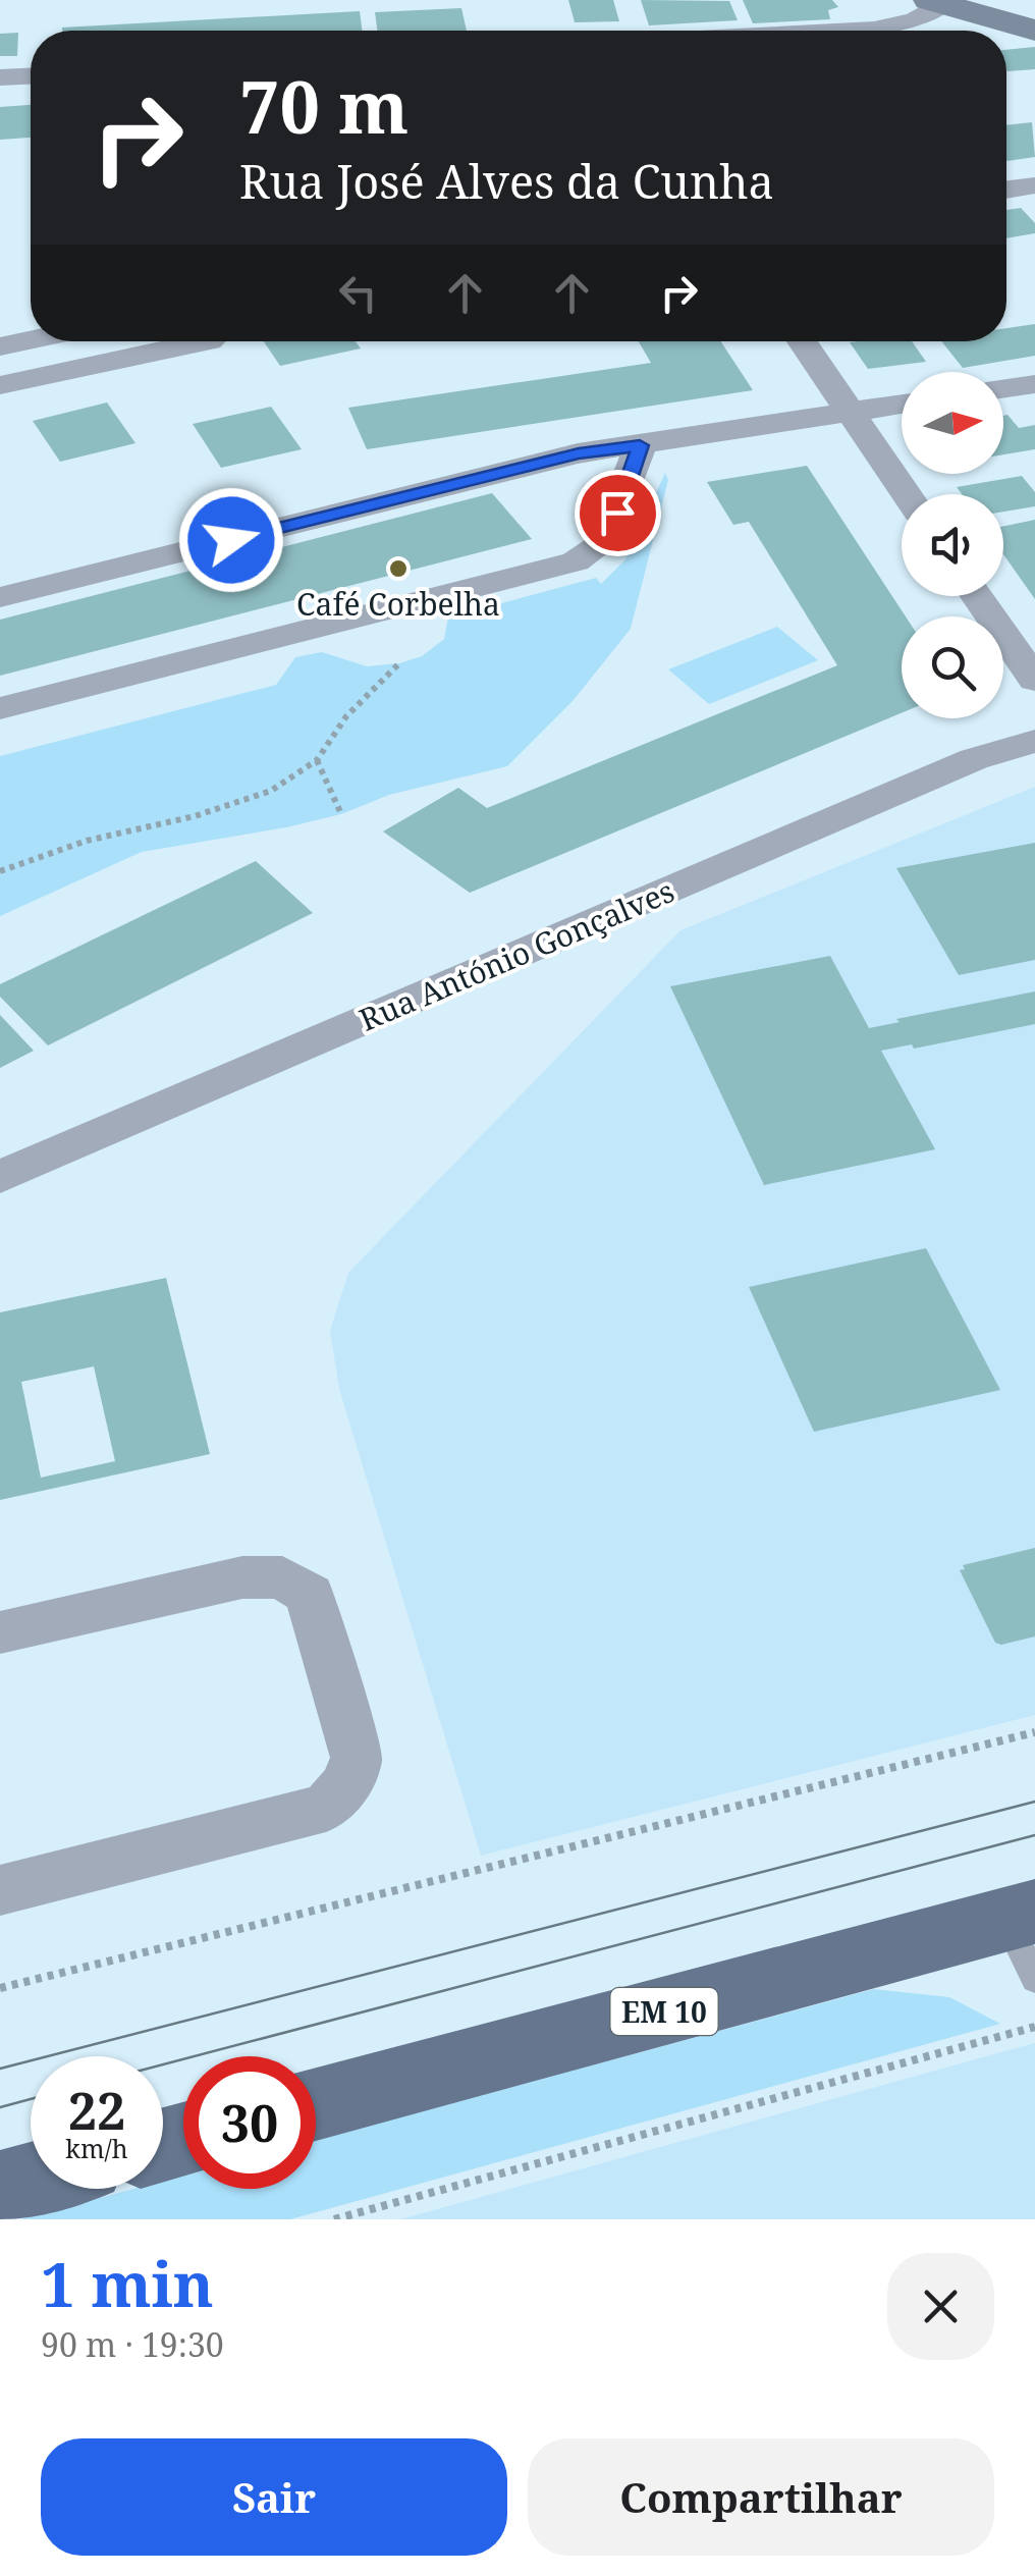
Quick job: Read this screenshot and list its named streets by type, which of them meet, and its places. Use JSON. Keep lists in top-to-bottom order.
{
  "streets": {
    "main road": ["EM 10"],
    "street": ["Rua António Gonçalves"]
  },
  "places": ["Café Corbelha"],
  "north": "right",
  "page": {
    "turn": ["70 m", "Rua José Alves da Cunha"],
    "speed": "22 km/h",
    "limit": "30",
    "heading": ["1 min", "90 m · 19:30"],
    "buttons": ["Sair", "Compartilhar"]
  }
}
